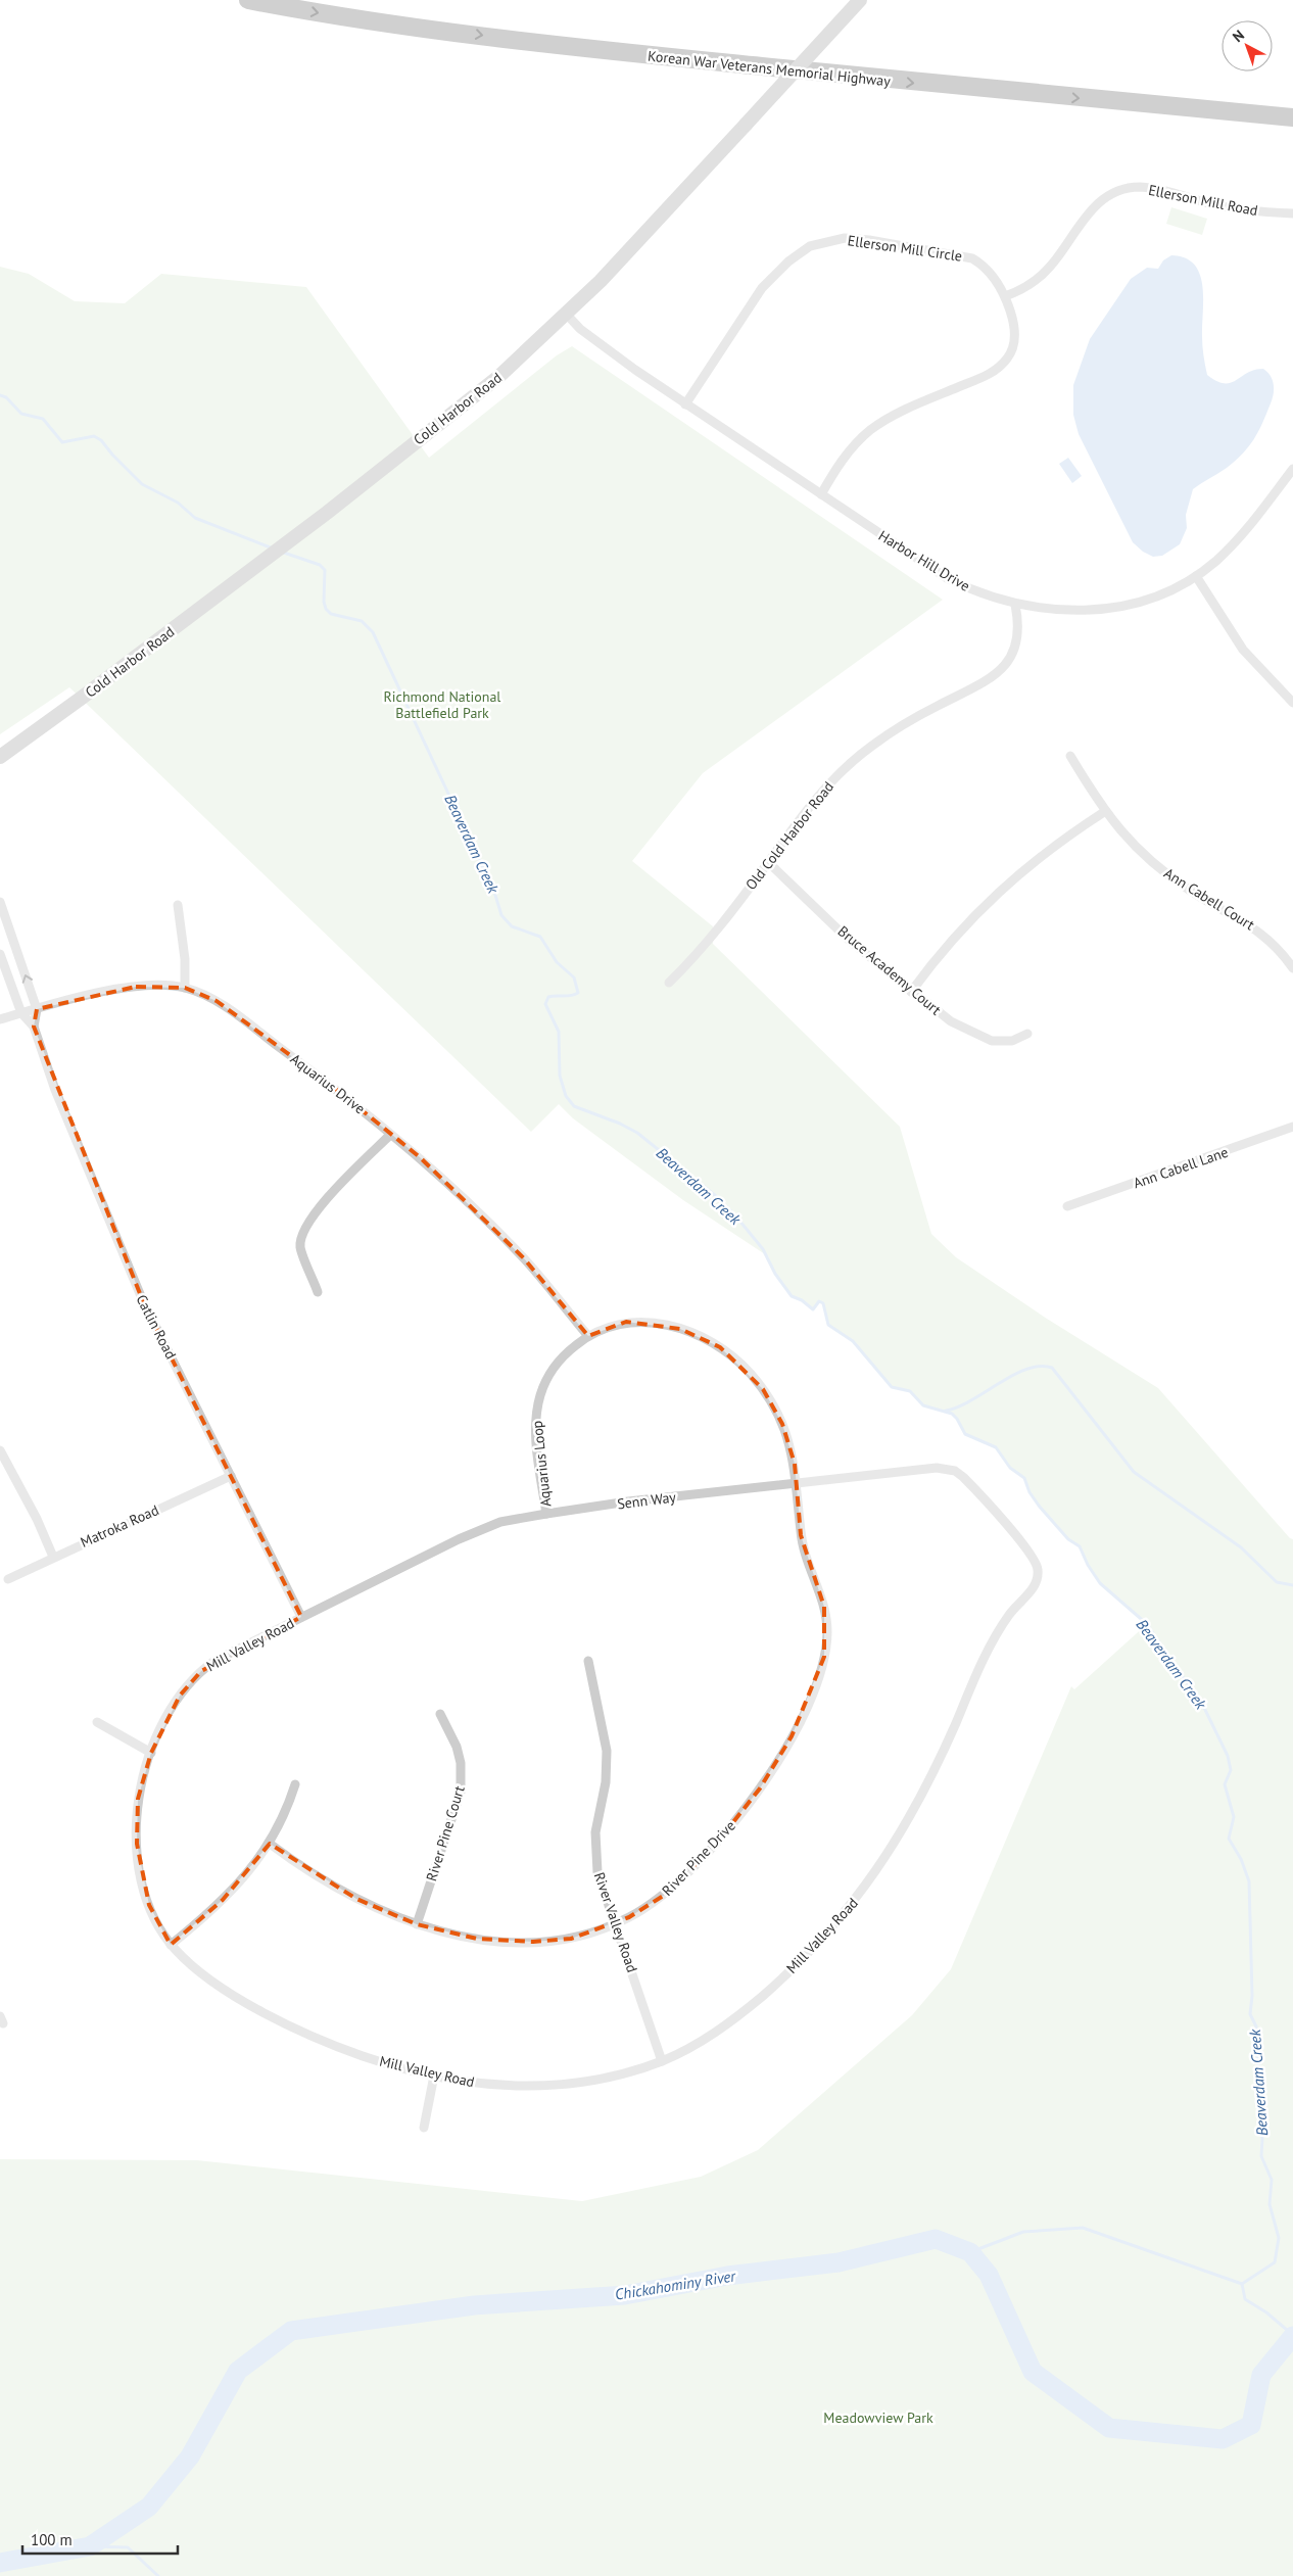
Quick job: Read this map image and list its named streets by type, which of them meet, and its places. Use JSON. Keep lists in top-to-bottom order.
{
  "streets": {
    "highway": ["Korean War Veterans Memorial Highway"],
    "main road": ["Cold Harbor Road"],
    "street": [
      "Ellerson Mill Road",
      "Ellerson Mill Circle",
      "Harbor Hill Drive",
      "Old Cold Harbor Road",
      "Ann Cabell Court",
      "Bruce Academy Court",
      "Aquarius Drive",
      "Ann Cabell Lane",
      "Catlin Road",
      "Aquarius Loop",
      "Senn Way",
      "Matroka Road",
      "Mill Valley Road",
      "River Pine Court",
      "River Pine Drive",
      "River Valley Road"
    ]
  },
  "crossings": [
    ["Ellerson Mill Road", "Ellerson Mill Circle"],
    ["Ellerson Mill Circle", "Harbor Hill Drive"],
    ["Cold Harbor Road", "Harbor Hill Drive"],
    ["Harbor Hill Drive", "Old Cold Harbor Road"],
    ["Old Cold Harbor Road", "Bruce Academy Court"],
    ["Aquarius Drive", "Catlin Road"],
    ["Aquarius Drive", "Aquarius Loop"],
    ["Catlin Road", "Senn Way"],
    ["Catlin Road", "Matroka Road"],
    ["Catlin Road", "Mill Valley Road"],
    ["Aquarius Loop", "Senn Way"],
    ["Aquarius Loop", "River Pine Drive"],
    ["Senn Way", "Mill Valley Road"],
    ["Senn Way", "River Pine Drive"],
    ["Mill Valley Road", "River Valley Road"],
    ["River Pine Court", "River Pine Drive"],
    ["River Pine Drive", "River Valley Road"]
  ],
  "one_way": ["Korean War Veterans Memorial Highway"],
  "water": ["Beaverdam Creek", "Chickahominy River"],
  "parks": ["Richmond National Battlefield Park", "Meadowview Park"],
  "scale_bar": "100 m",
  "north": "top left"
}
